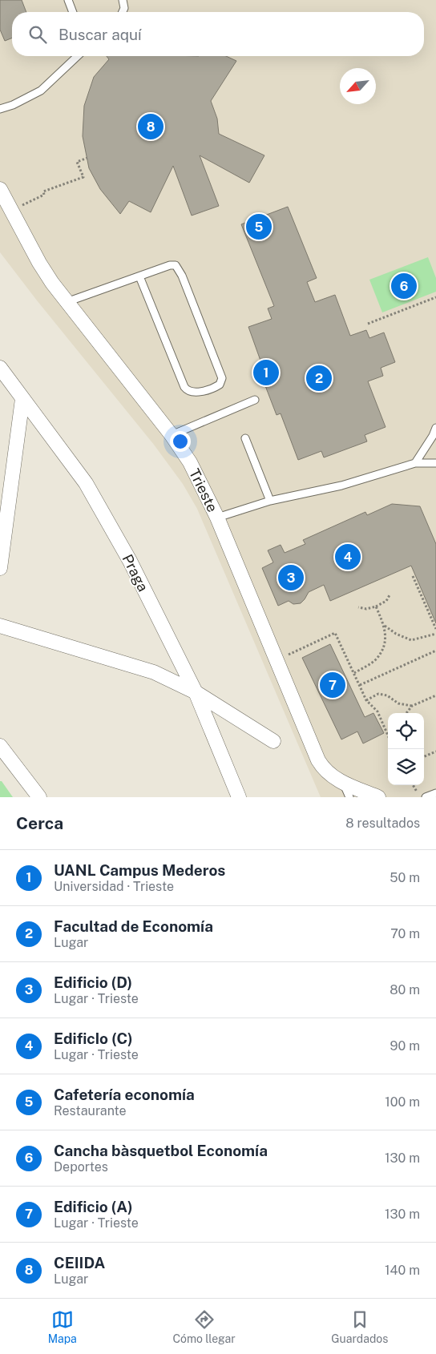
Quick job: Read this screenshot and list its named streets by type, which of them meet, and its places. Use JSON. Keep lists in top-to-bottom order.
{
  "streets": {
    "street": ["Trieste", "Praga"]
  },
  "north": "bottom left",
  "page": {
    "search": "Buscar aquí",
    "pins": [
      "8",
      "5",
      "6",
      "1",
      "2",
      "4",
      "3",
      "7"
    ],
    "heading": ["Cerca", "8 resultados"],
    "list": [
      {
        "mark": "1",
        "name": "UANL Campus Mederos",
        "note": "Universidad · Trieste",
        "value": "50 m"
      },
      {
        "mark": "2",
        "name": "Facultad de Economía",
        "note": "Lugar",
        "value": "70 m"
      },
      {
        "mark": "3",
        "name": "Edificio (D)",
        "note": "Lugar · Trieste",
        "value": "80 m"
      },
      {
        "mark": "4",
        "name": "EdificIo (C)",
        "note": "Lugar · Trieste",
        "value": "90 m"
      },
      {
        "mark": "5",
        "name": "Cafetería economía",
        "note": "Restaurante",
        "value": "100 m"
      },
      {
        "mark": "6",
        "name": "Cancha bàsquetbol Economía",
        "note": "Deportes",
        "value": "130 m"
      },
      {
        "mark": "7",
        "name": "Edificio (A)",
        "note": "Lugar · Trieste",
        "value": "130 m"
      },
      {
        "mark": "8",
        "name": "CEIIDA",
        "note": "Lugar",
        "value": "140 m"
      }
    ],
    "nav": ["Mapa", "Cómo llegar", "Guardados"]
  }
}
